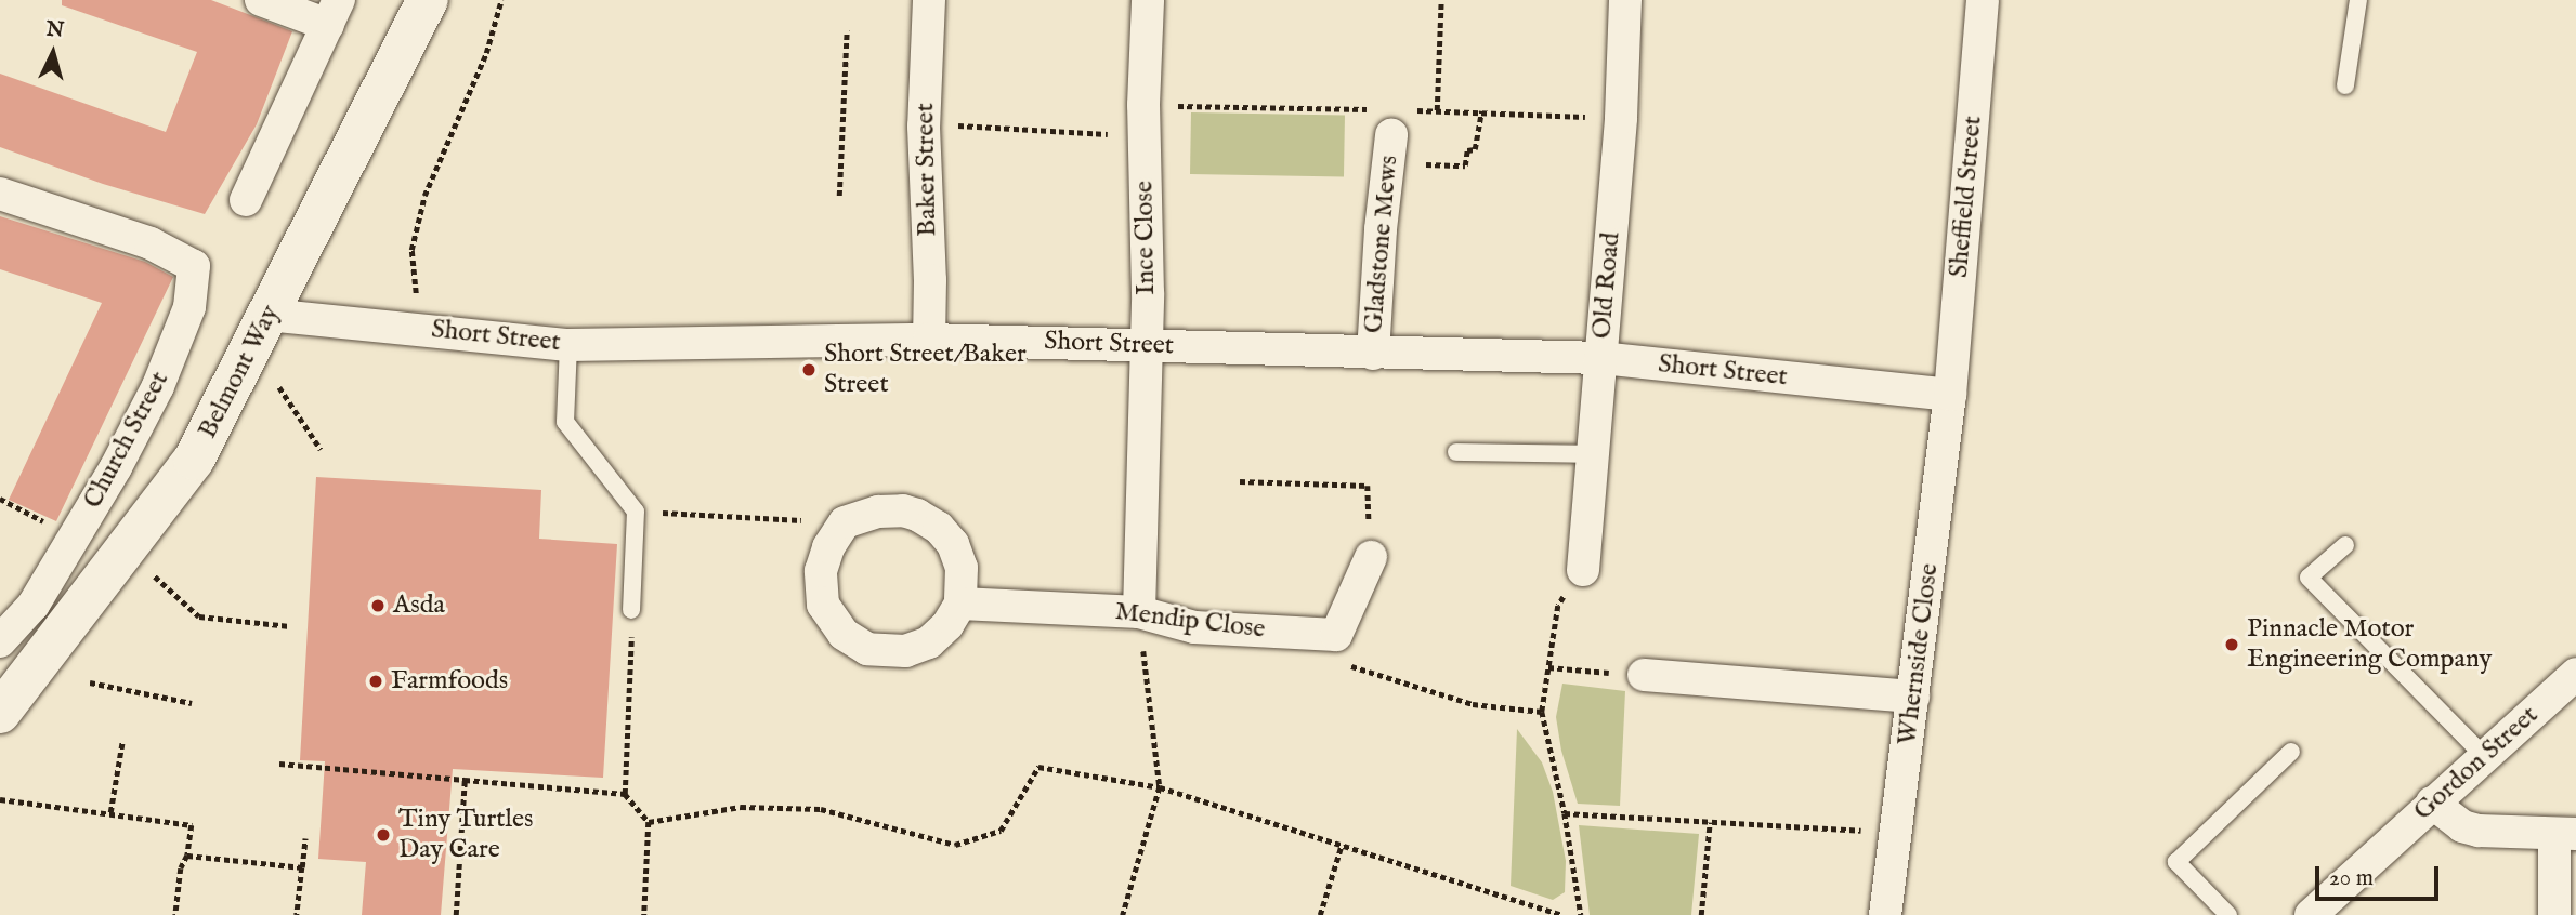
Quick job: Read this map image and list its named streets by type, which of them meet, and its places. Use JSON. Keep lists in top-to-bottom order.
{
  "streets": {
    "street": [
      "Baker Street",
      "Sheffield Street",
      "Ince Close",
      "Gladstone Mews",
      "Old Road",
      "Short Street",
      "Belmont Way",
      "Church Street",
      "Mendip Close",
      "Whernside Close",
      "Gordon Street"
    ]
  },
  "crossings": [
    ["Baker Street", "Short Street"],
    ["Sheffield Street", "Short Street"],
    ["Sheffield Street", "Whernside Close"],
    ["Ince Close", "Short Street"],
    ["Ince Close", "Mendip Close"],
    ["Gladstone Mews", "Short Street"],
    ["Old Road", "Short Street"],
    ["Short Street", "Belmont Way"],
    ["Short Street", "Whernside Close"]
  ],
  "places": [
    "Short Street/Baker Street",
    "Asda",
    "Pinnacle Motor Engineering Company",
    "Farmfoods",
    "Tiny Turtles Day Care"
  ],
  "scale_bar": "20 m",
  "north": "top"
}
